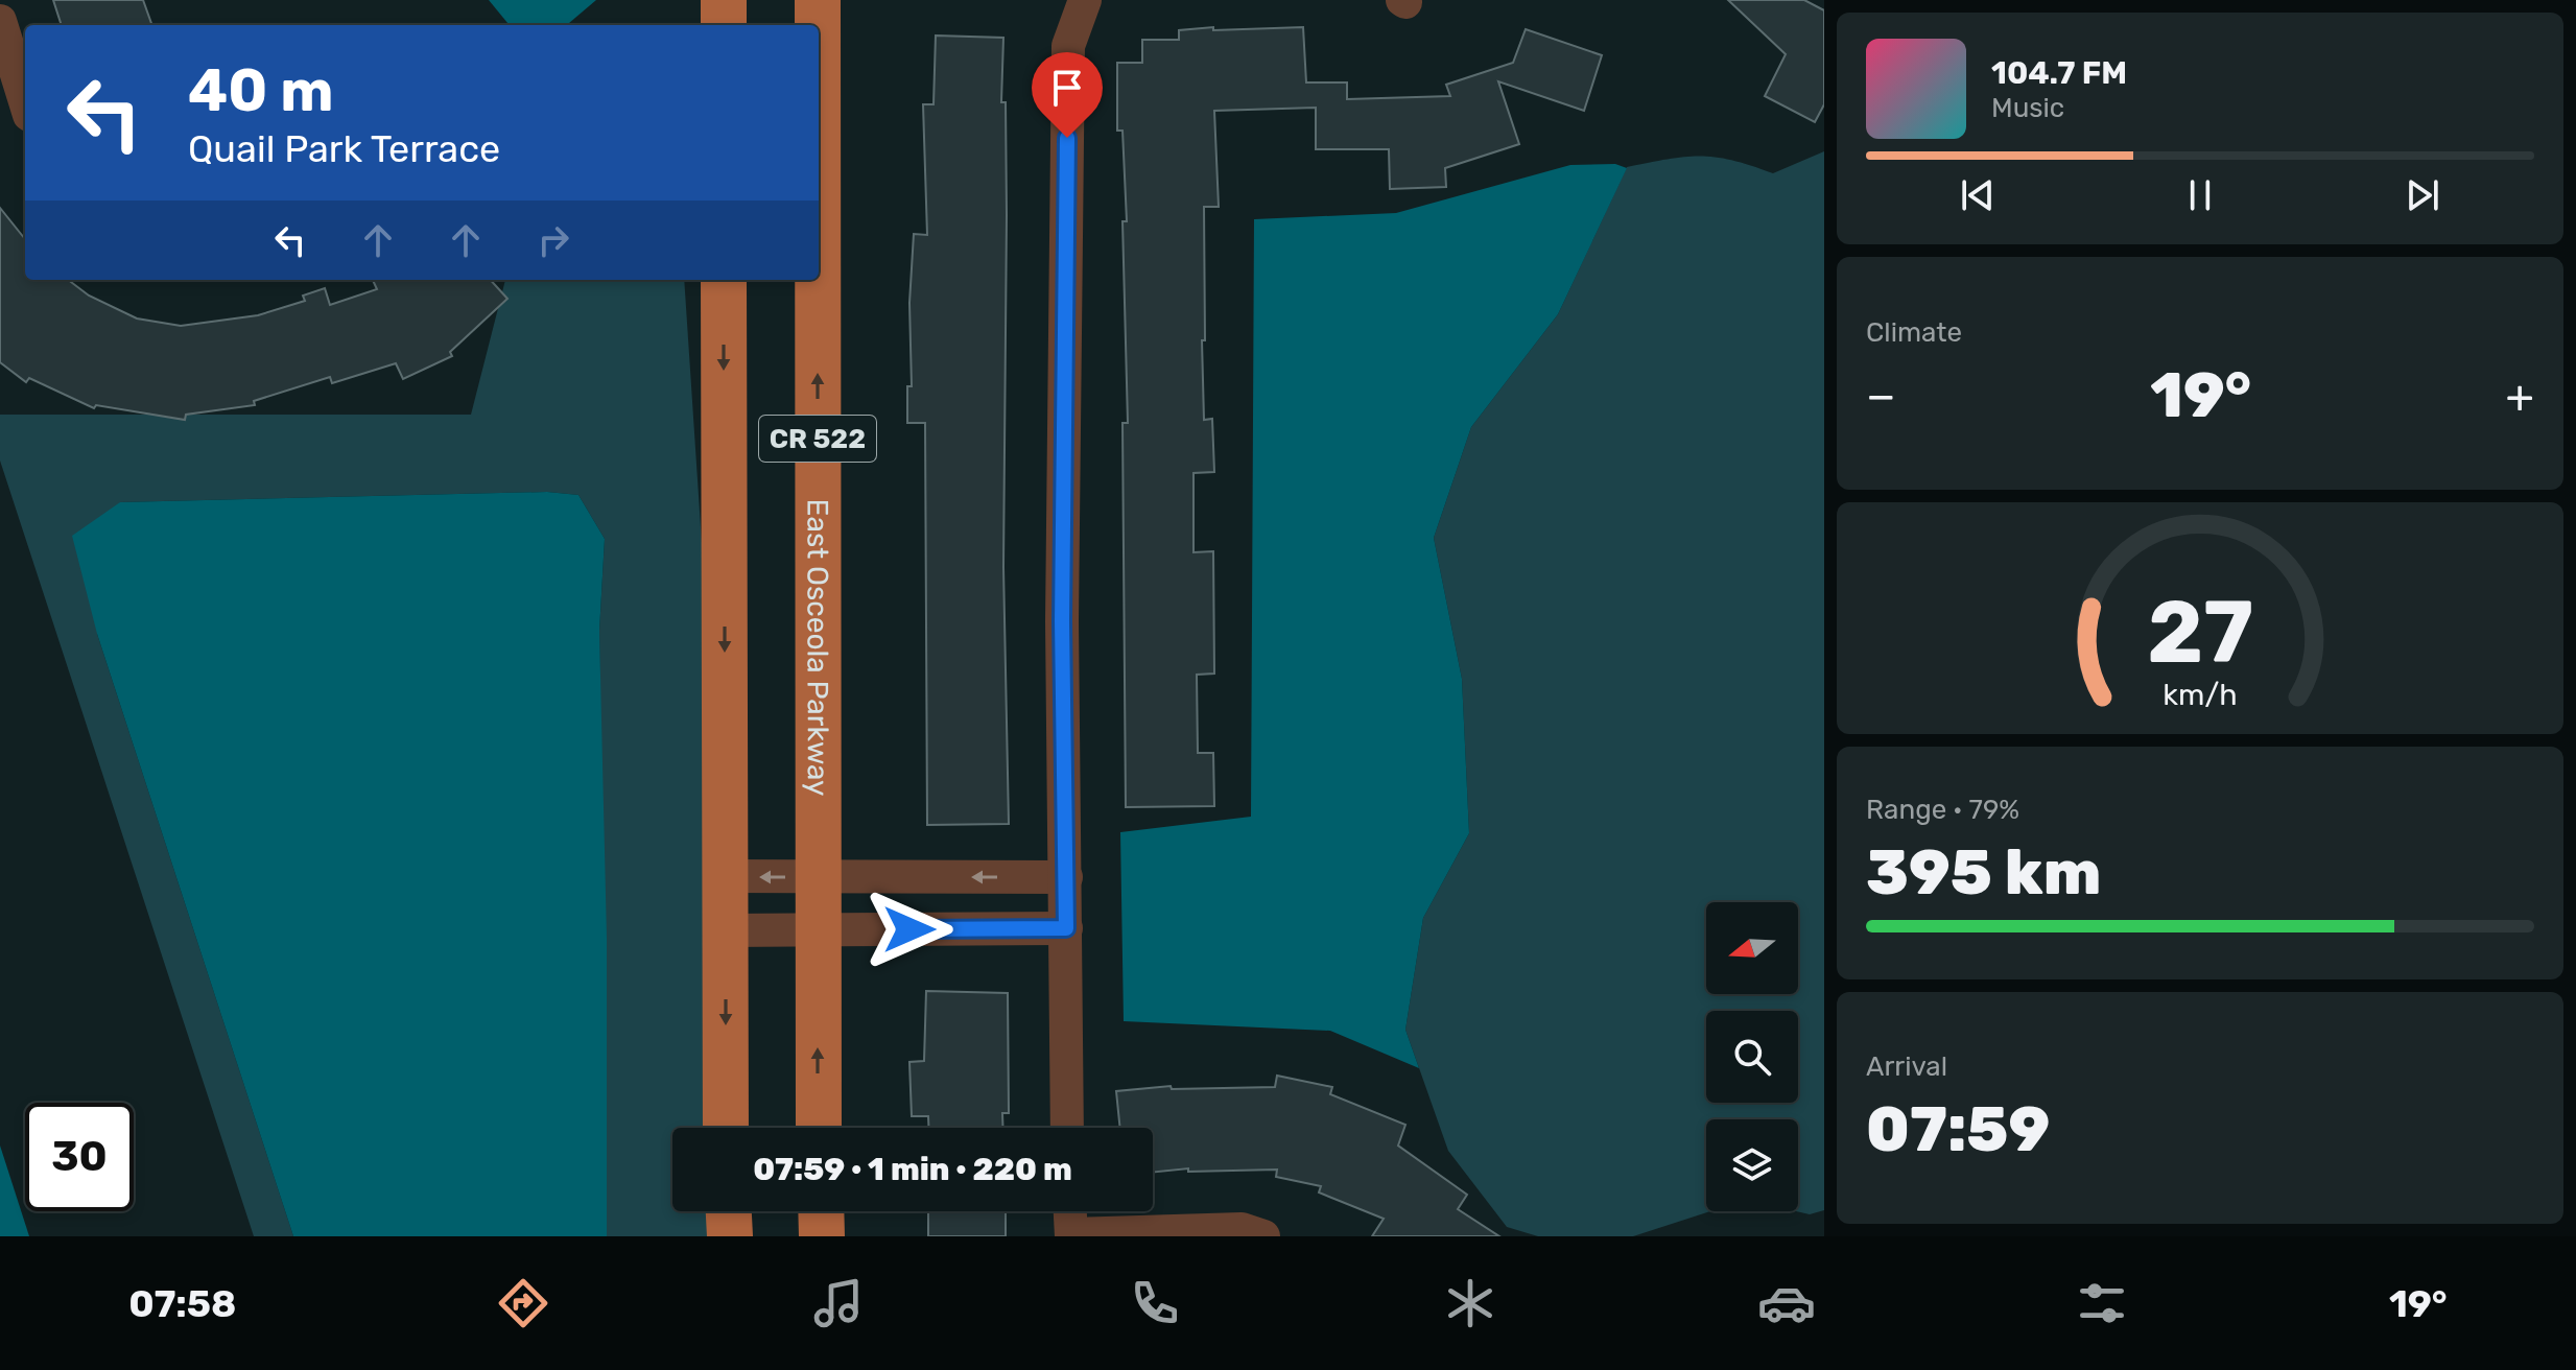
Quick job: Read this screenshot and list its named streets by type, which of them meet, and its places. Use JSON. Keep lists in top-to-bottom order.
{
  "streets": {
    "main road": ["CR 522", "East Osceola Parkway"]
  },
  "north": "left",
  "page": {
    "turn": ["40 m", "Quail Park Terrace"],
    "song": ["104.7 FM", "Music"],
    "tile": [
      "Climate",
      ["Range · 79%", "395 km"],
      ["Arrival", "07:59"]
    ],
    "heat": ["−", "19°", "+"],
    "limit": "30",
    "trip": "07:59 · 1 min · 220 m",
    "tabs": ["07:58", "19°"],
    "gauge": ["27", "km/h"]
  }
}
